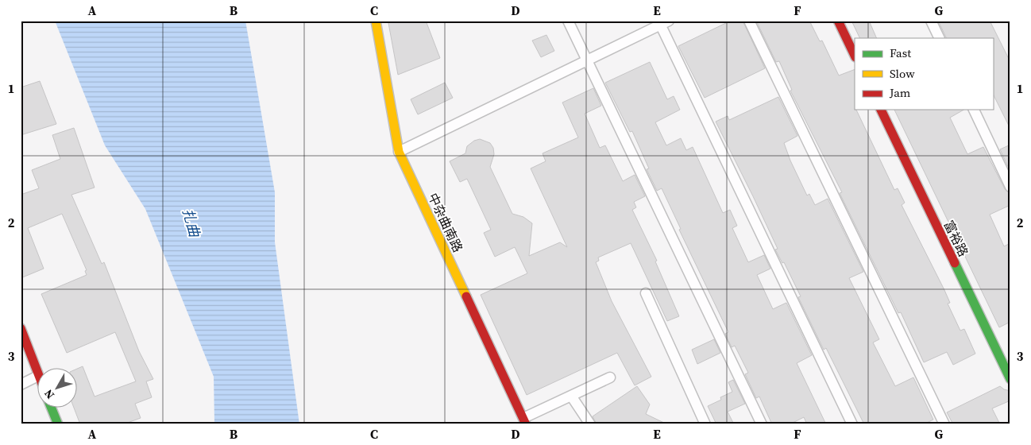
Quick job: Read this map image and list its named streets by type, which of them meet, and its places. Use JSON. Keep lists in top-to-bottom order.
{
  "streets": {
    "main road": ["中杂曲南路", "富裕路"]
  },
  "water": ["扎曲"],
  "legend": ["Fast", "Slow", "Jam"],
  "north": "bottom left",
  "grid": {
    "columns": [
      "A",
      "B",
      "C",
      "D",
      "E",
      "F",
      "G"
    ],
    "rows": ["1", "2", "3"]
  }
}
